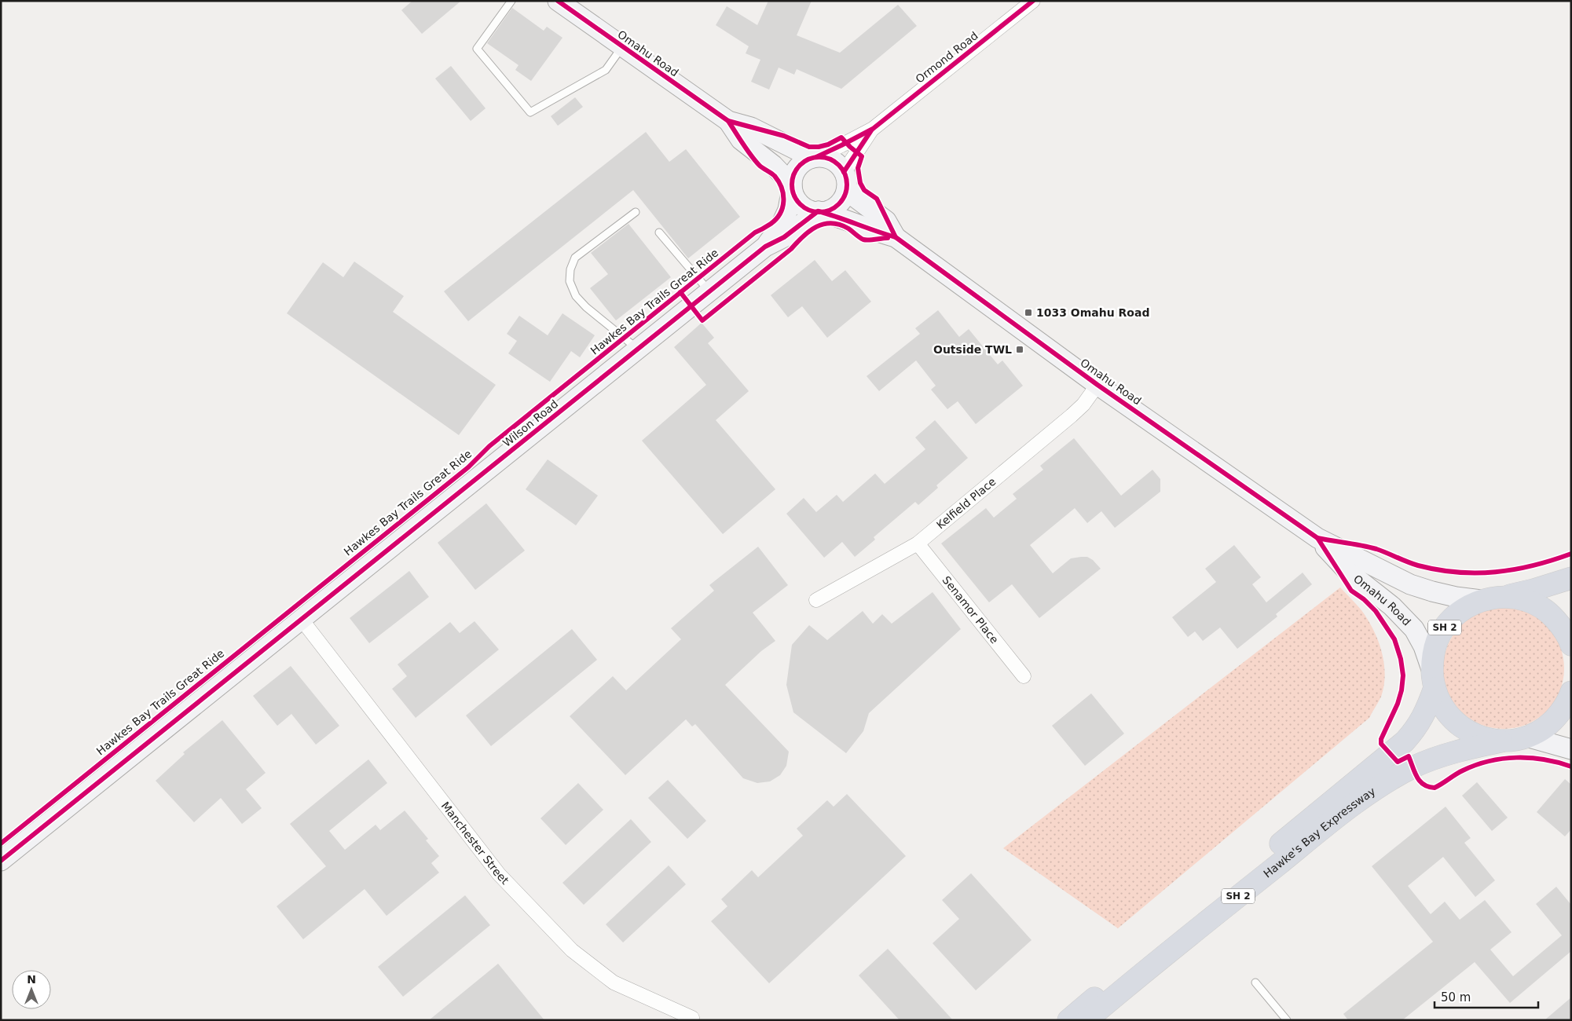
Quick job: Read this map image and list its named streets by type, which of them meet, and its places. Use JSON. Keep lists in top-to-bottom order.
{
  "streets": {
    "highway": ["SH 2", "Hawke's Bay Expressway"],
    "main road": ["Omahu Road", "Wilson Road"],
    "street": [
      "Ormond Road",
      "Kelfield Place",
      "Senamor Place",
      "Manchester Street"
    ],
    "cycle path": ["Hawkes Bay Trails Great Ride"]
  },
  "crossings": [
    ["Omahu Road", "Ormond Road"],
    ["Omahu Road", "Wilson Road"],
    ["Omahu Road", "Kelfield Place"],
    ["Omahu Road", "SH 2"],
    ["Omahu Road", "Hawke's Bay Expressway"],
    ["Ormond Road", "Wilson Road"],
    ["Wilson Road", "Manchester Street"],
    ["Kelfield Place", "Senamor Place"],
    ["SH 2", "Hawke's Bay Expressway"]
  ],
  "places": {
    "transit": ["1033 Omahu Road", "Outside TWL"]
  },
  "scale_bar": "50 m",
  "north": "top"
}
